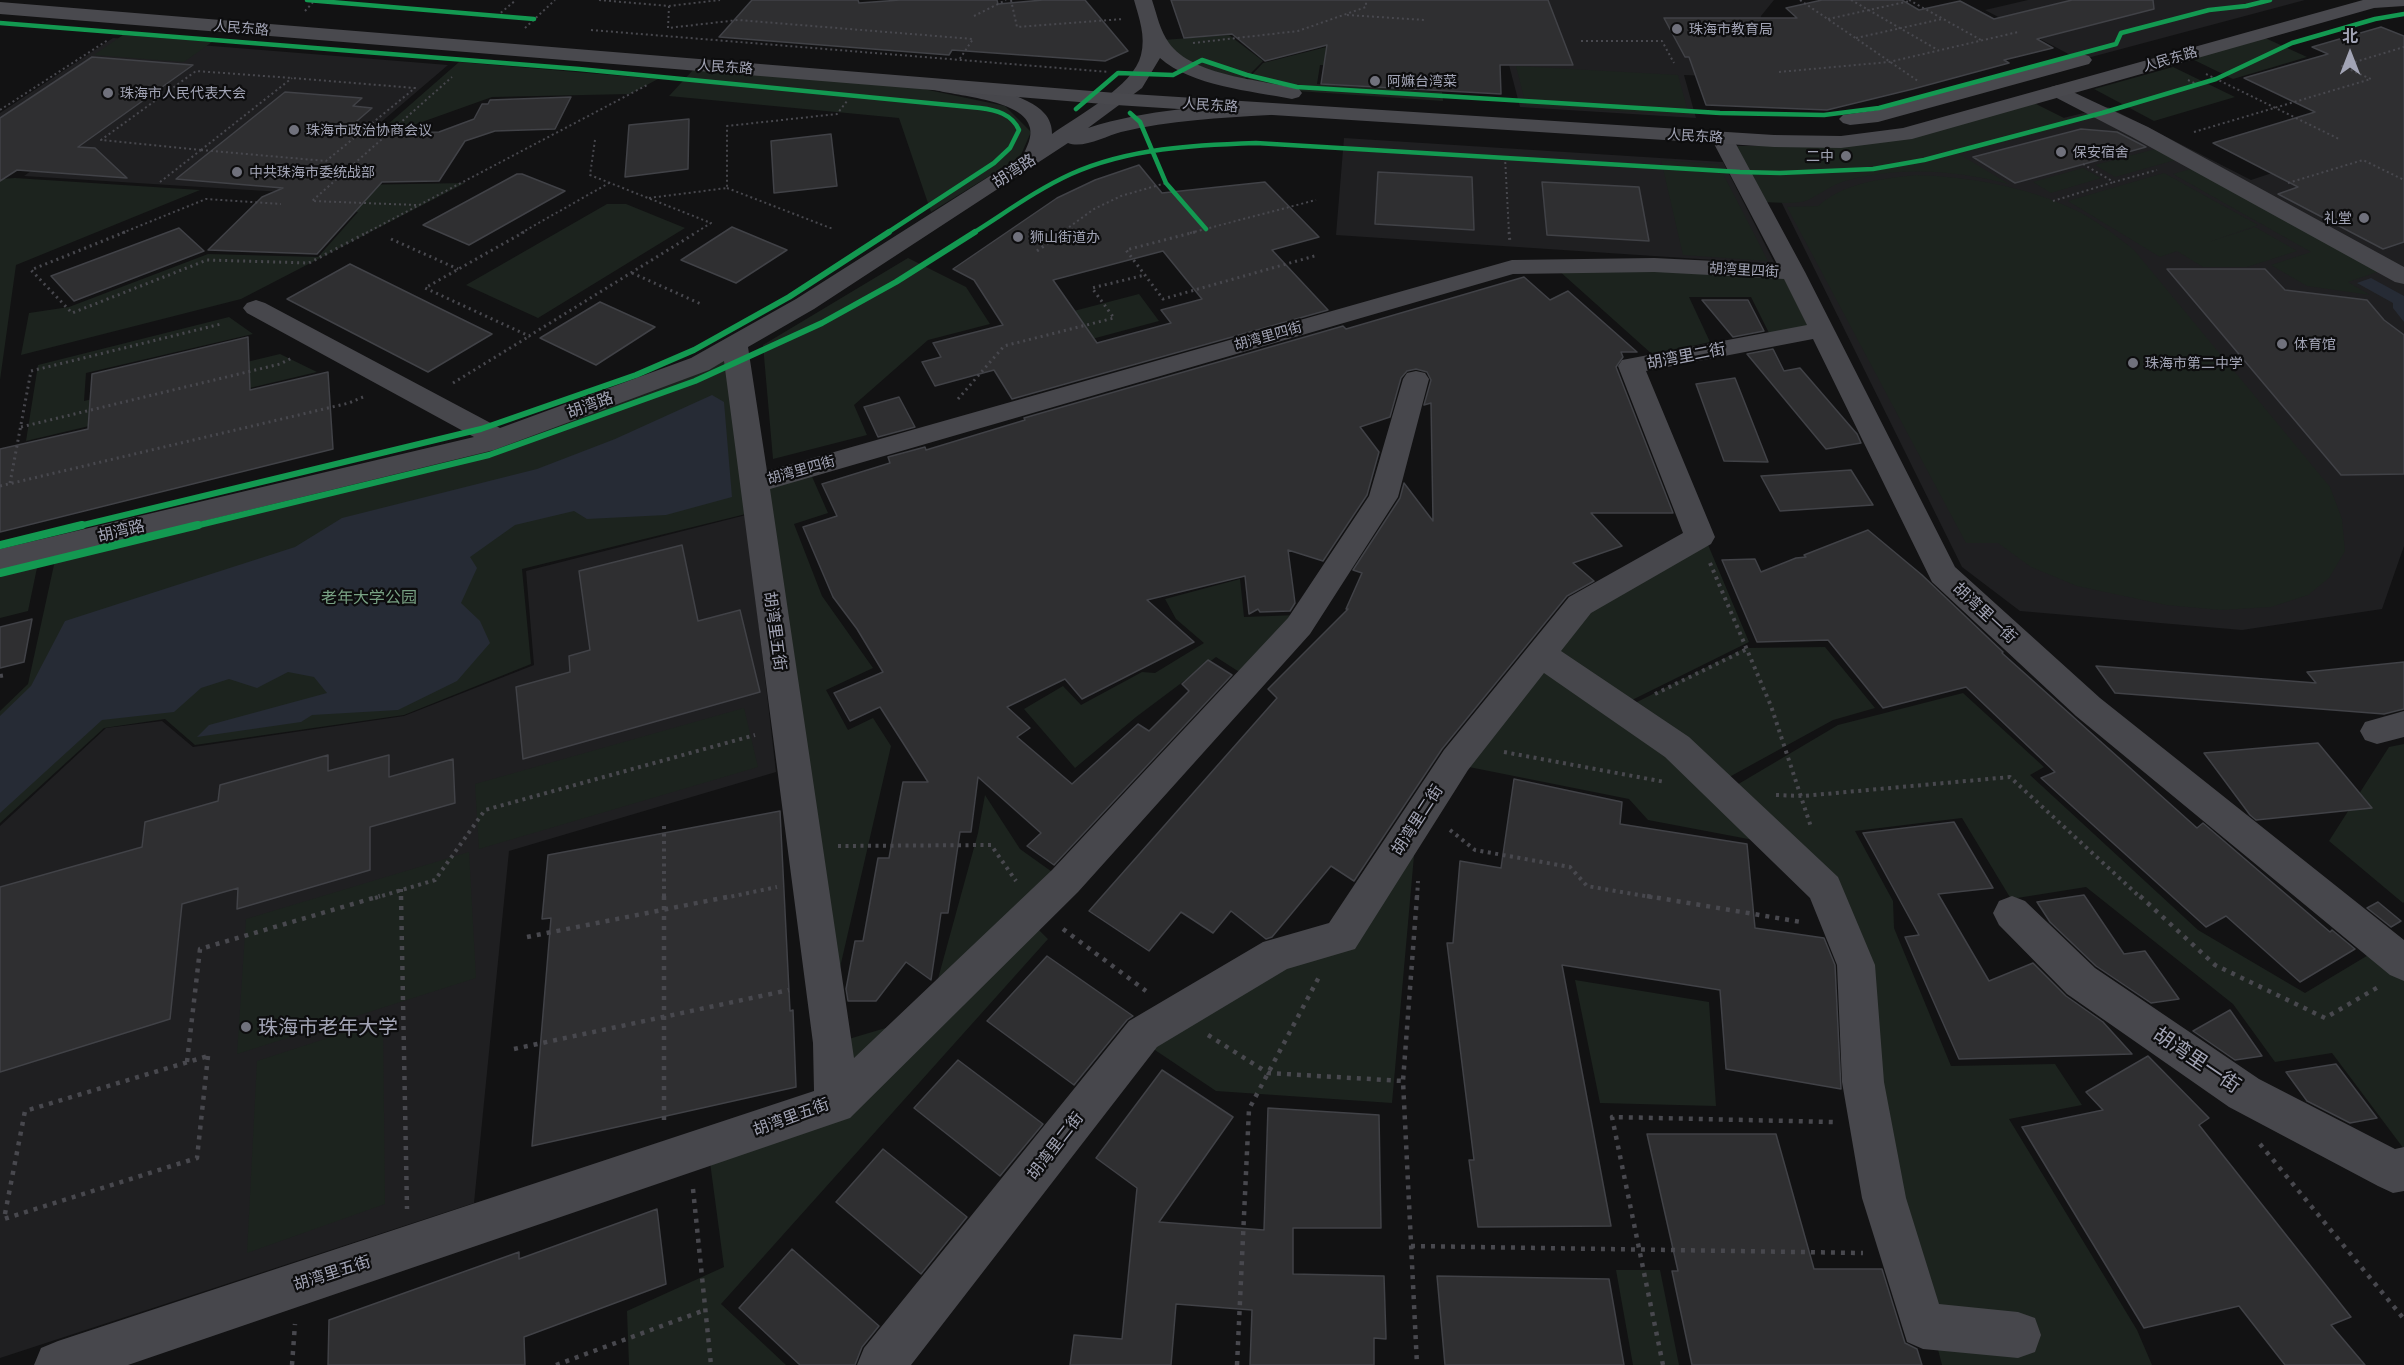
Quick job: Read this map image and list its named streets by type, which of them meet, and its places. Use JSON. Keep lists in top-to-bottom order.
{
  "streets": {
    "main road": ["人民东路"],
    "street": [
      "胡湾路",
      "胡湾里四街",
      "胡湾里二街",
      "胡湾里一街",
      "胡湾里五街"
    ]
  },
  "crossings": [
    ["人民东路", "胡湾路"],
    ["人民东路", "胡湾里一街"],
    ["胡湾路", "胡湾里五街"],
    ["胡湾里四街", "胡湾里一街"],
    ["胡湾里四街", "胡湾里五街"],
    ["胡湾里二街", "胡湾里一街"]
  ],
  "parks": ["老年大学公园"],
  "places": [
    "珠海市教育局",
    "阿嫲台湾菜",
    "珠海市人民代表大会",
    "珠海市政治协商会议",
    "保安宿舍",
    "二中",
    "中共珠海市委统战部",
    "礼堂",
    "狮山街道办",
    "体育馆",
    "珠海市第二中学",
    "珠海市老年大学"
  ],
  "north": "top"
}
